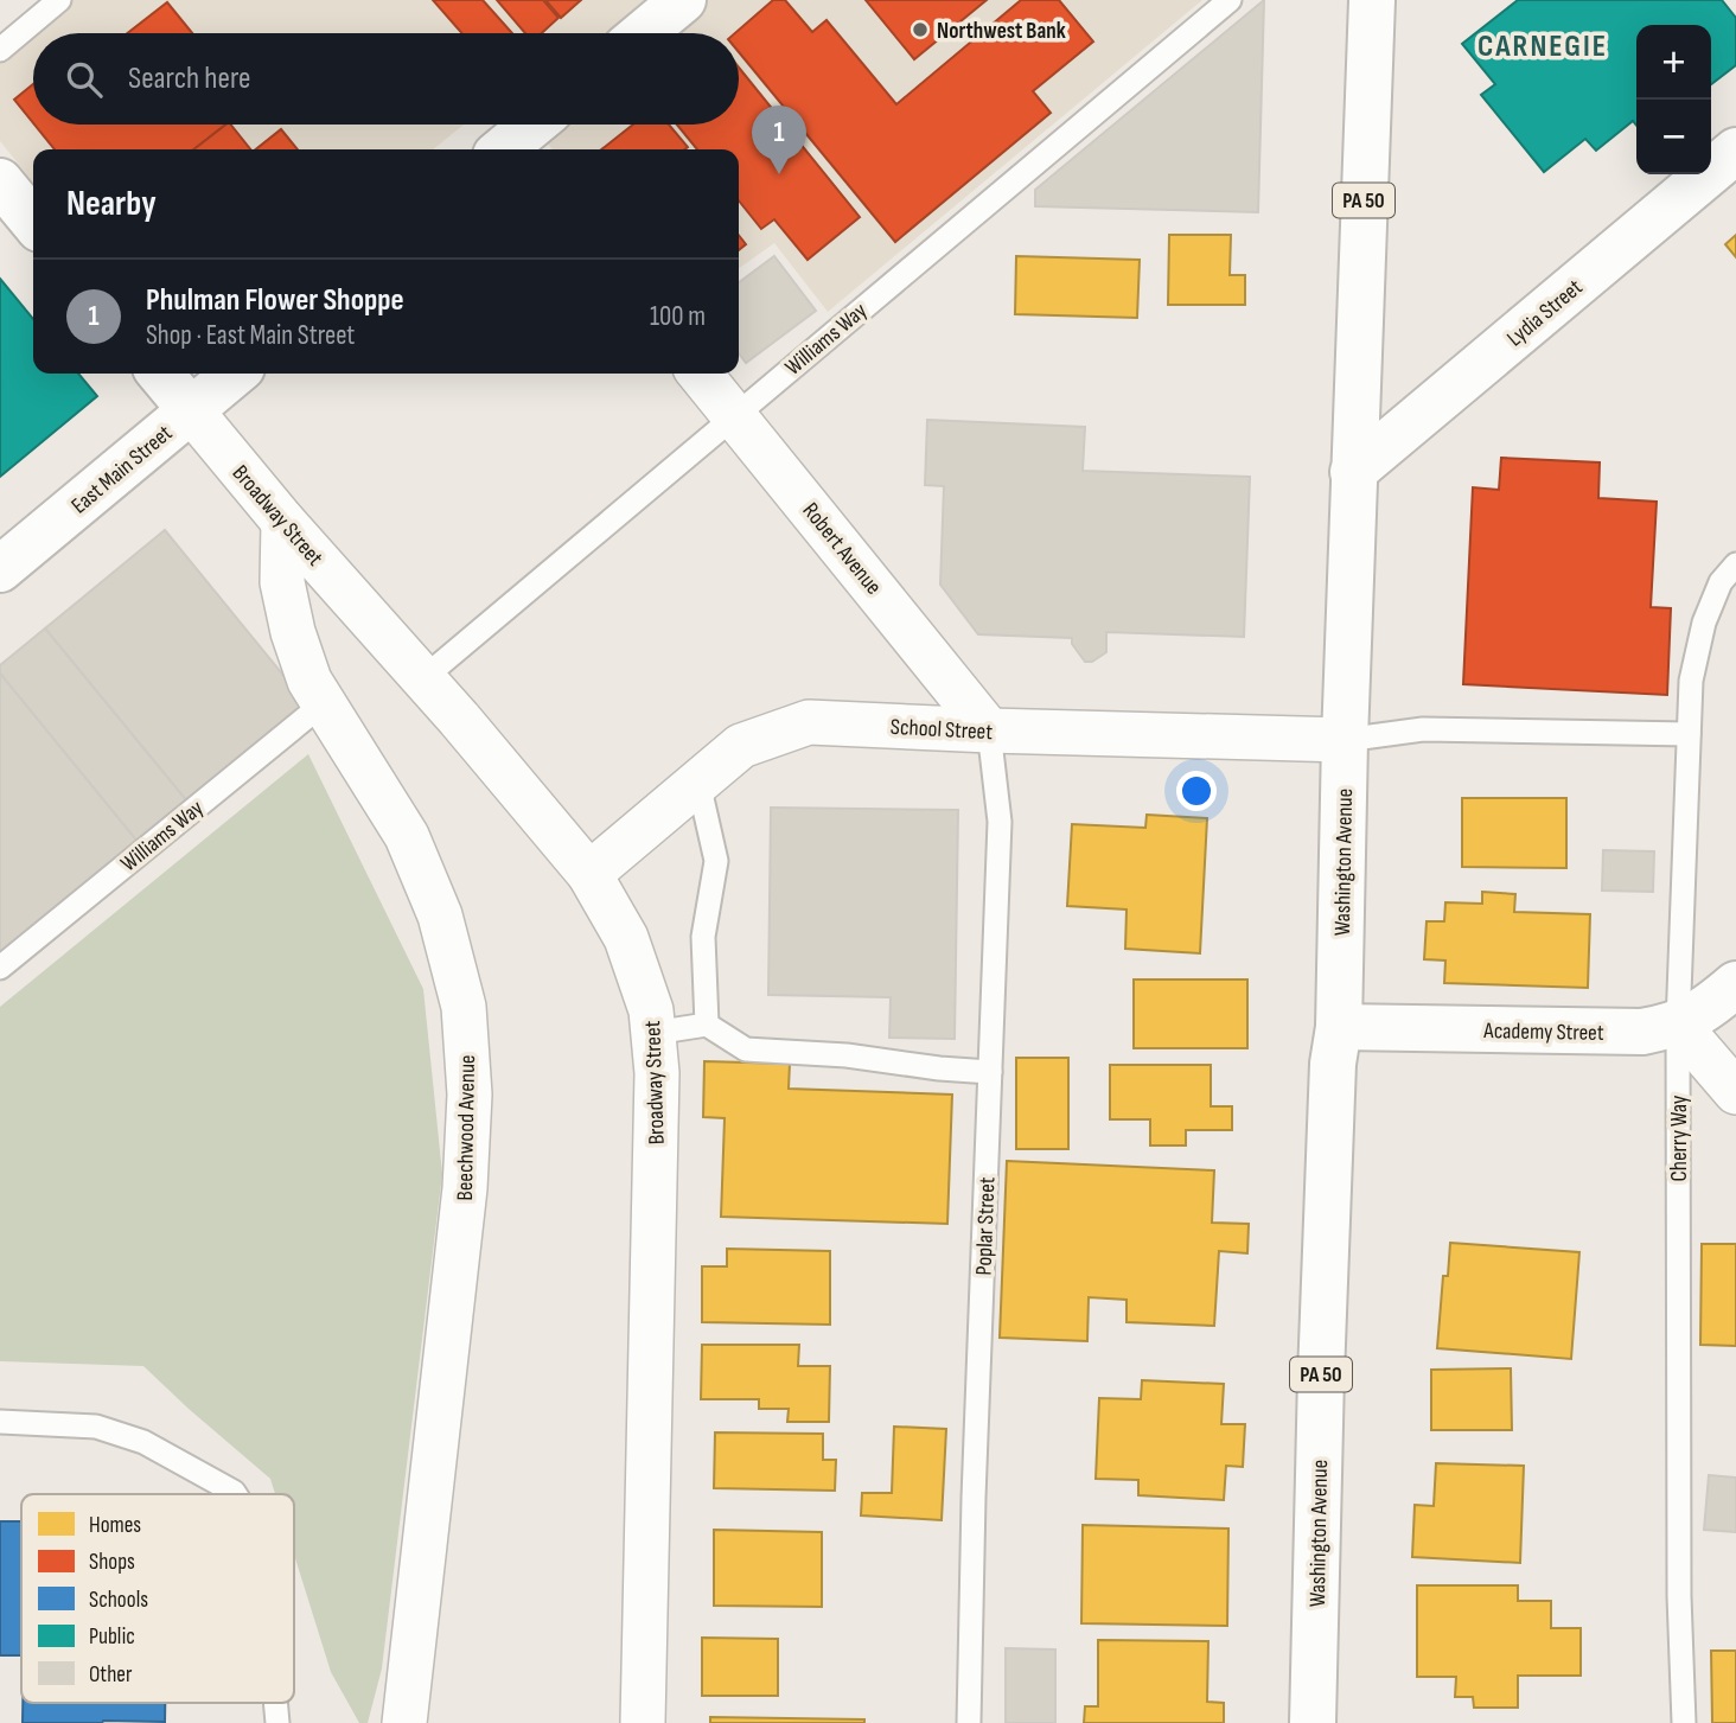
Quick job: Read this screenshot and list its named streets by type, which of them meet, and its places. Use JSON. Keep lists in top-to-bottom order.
{
  "streets": {
    "main road": [
      "PA 50",
      "Lydia Street",
      "East Main Street",
      "Broadway Street",
      "Washington Avenue",
      "Academy Street"
    ],
    "street": ["Robert Avenue", "School Street", "Beechwood Avenue"],
    "lane": ["Williams Way", "Cherry Way", "Poplar Street"]
  },
  "crossings": [
    ["Lydia Street", "Washington Avenue"],
    ["Williams Way", "Broadway Street"],
    ["Williams Way", "Robert Avenue"],
    ["Williams Way", "Beechwood Avenue"],
    ["East Main Street", "Broadway Street"],
    ["Broadway Street", "School Street"],
    ["Broadway Street", "Beechwood Avenue"],
    ["Robert Avenue", "School Street"],
    ["Robert Avenue", "Poplar Street"],
    ["School Street", "Washington Avenue"],
    ["School Street", "Poplar Street"],
    ["Washington Avenue", "Academy Street"],
    ["Academy Street", "Cherry Way"]
  ],
  "districts": ["CARNEGIE"],
  "places": ["Northwest Bank"],
  "legend": [
    "Homes",
    "Shops",
    "Schools",
    "Public",
    "Other"
  ],
  "page": {
    "map_buttons": ["+", "−"],
    "search": "Search here",
    "pins": "1",
    "heading": "Nearby",
    "list": [
      {
        "mark": "1",
        "name": "Phulman Flower Shoppe",
        "note": "Shop · East Main Street",
        "value": "100 m"
      }
    ]
  }
}
